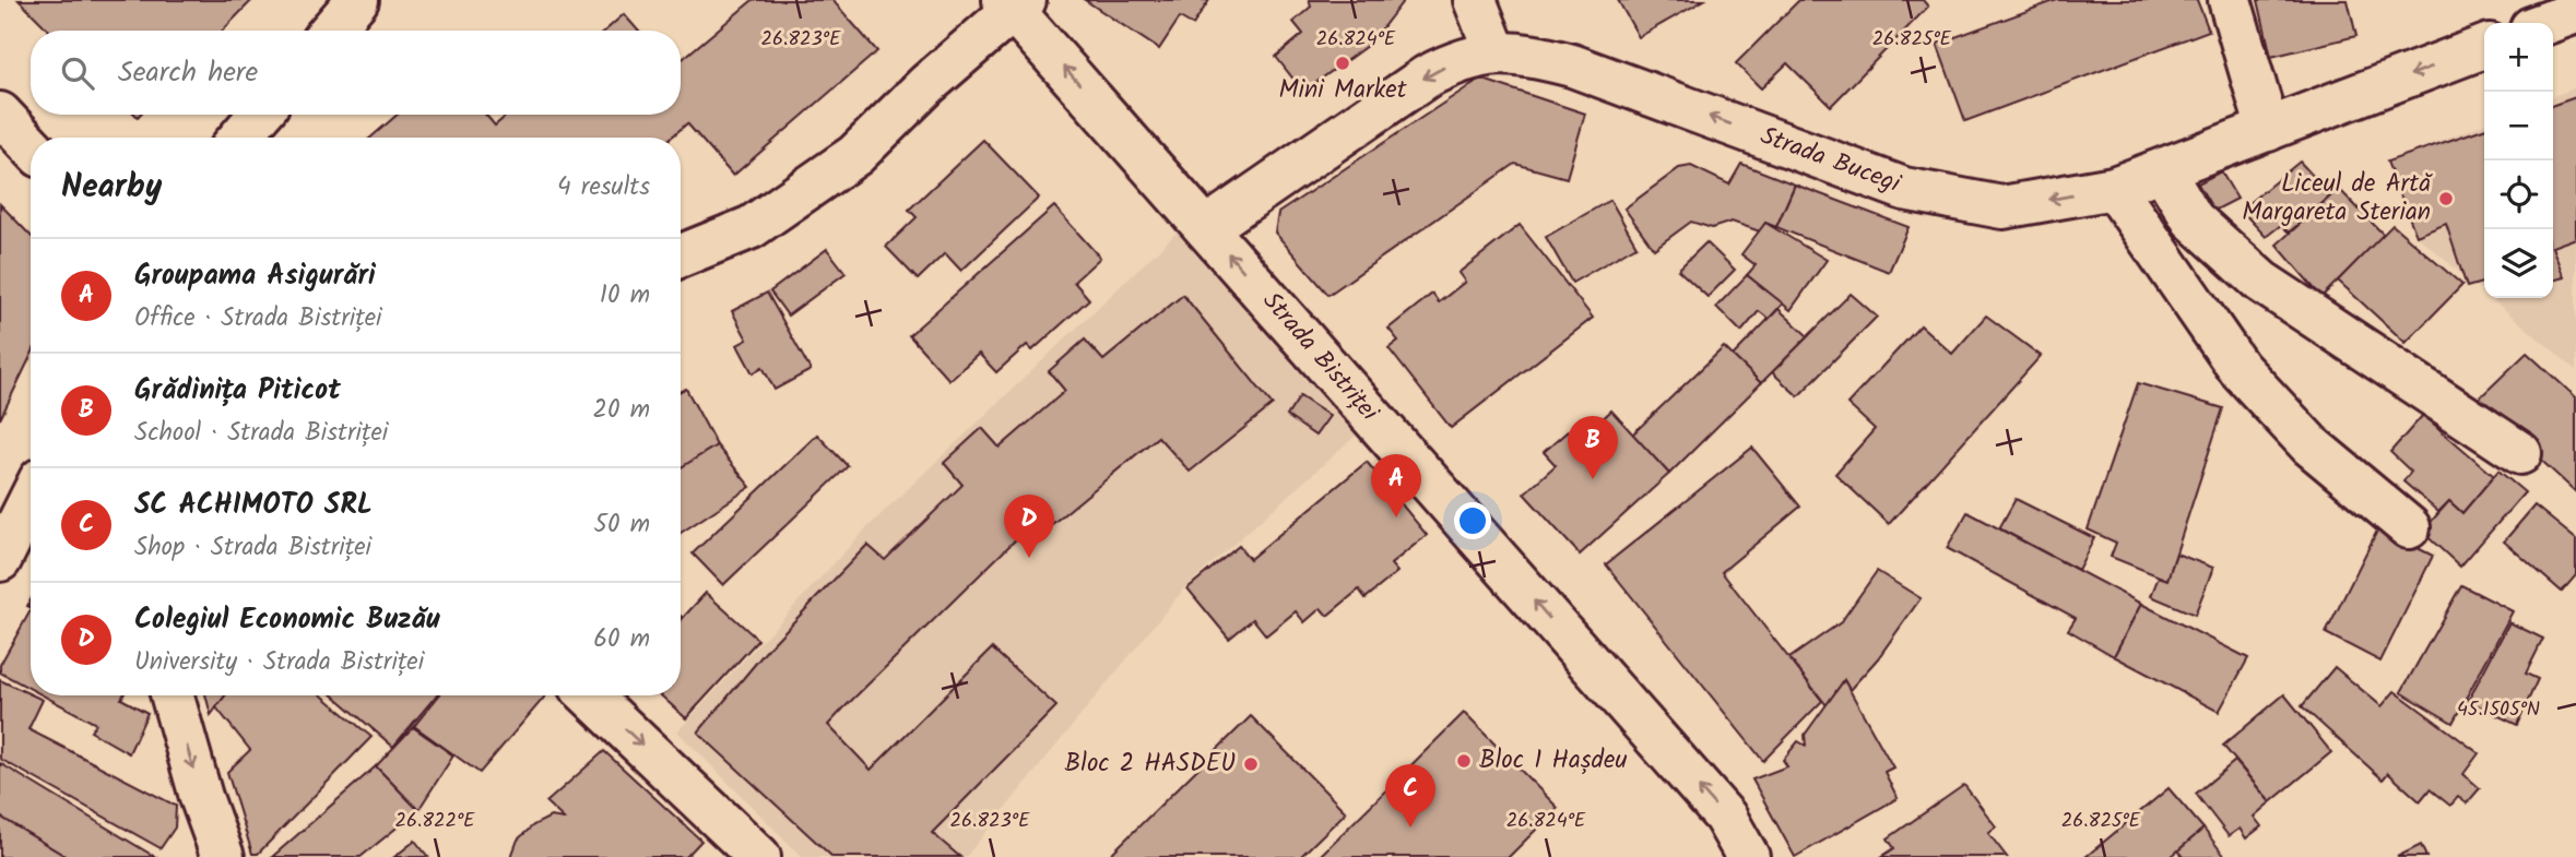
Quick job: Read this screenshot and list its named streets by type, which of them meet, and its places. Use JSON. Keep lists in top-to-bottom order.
{
  "streets": {
    "street": ["Strada Bucegi", "Strada Bistriței"]
  },
  "crossings": [
    ["Strada Bucegi", "Strada Bistriței"]
  ],
  "one_way": ["Strada Bucegi", "Strada Bistriței"],
  "places": [
    "Mini Market",
    "Liceul de Artă Margareta Sterian",
    "Bloc 1 Hașdeu",
    "Bloc 2 HASDEU"
  ],
  "page": {
    "map_buttons": ["+", "−"],
    "search": "Search here",
    "heading": ["Nearby", "4 results"],
    "list": [
      {
        "mark": "A",
        "name": "Groupama Asigurări",
        "note": "Office · Strada Bistriței",
        "value": "10 m"
      },
      {
        "mark": "B",
        "name": "Grădinița Piticot",
        "note": "School · Strada Bistriței",
        "value": "20 m"
      },
      {
        "mark": "C",
        "name": "SC ACHIMOTO SRL",
        "note": "Shop · Strada Bistriței",
        "value": "50 m"
      },
      {
        "mark": "D",
        "name": "Colegiul Economic Buzău",
        "note": "University · Strada Bistriței",
        "value": "60 m"
      }
    ],
    "pins": [
      "B",
      "A",
      "D",
      "C"
    ]
  },
  "coordinates": [
    "26.823°E",
    "26.824°E",
    "26.825°E",
    "45.1505°N",
    "26.822°E"
  ]
}
